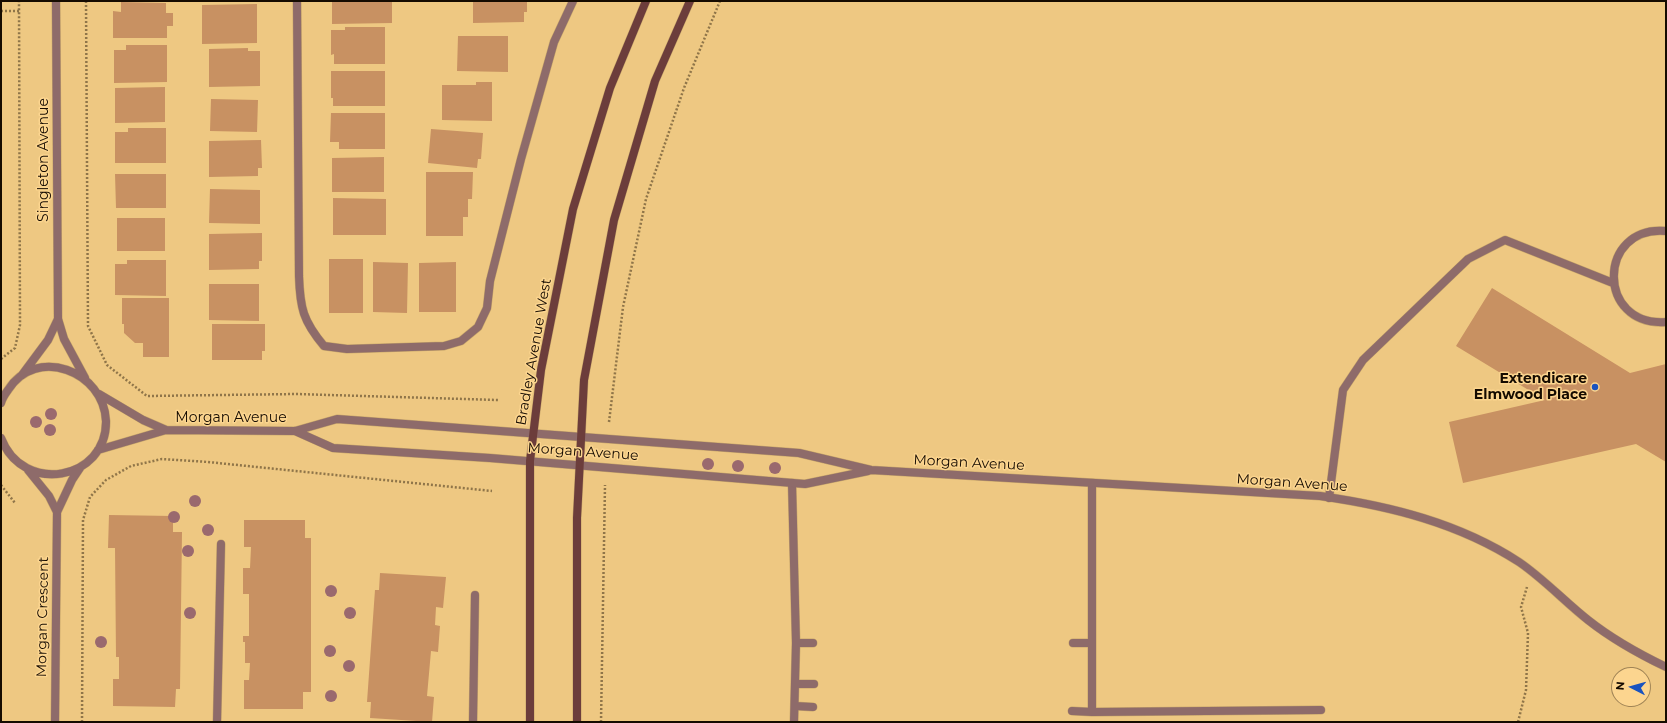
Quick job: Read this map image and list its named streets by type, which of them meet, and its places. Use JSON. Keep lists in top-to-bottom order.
{
  "streets": {
    "main road": ["Bradley Avenue West"],
    "street": ["Singleton Avenue", "Morgan Avenue", "Morgan Crescent"]
  },
  "crossings": [
    ["Bradley Avenue West", "Morgan Avenue"]
  ],
  "places": ["Extendicare Elmwood Place"],
  "north": "left"
}
